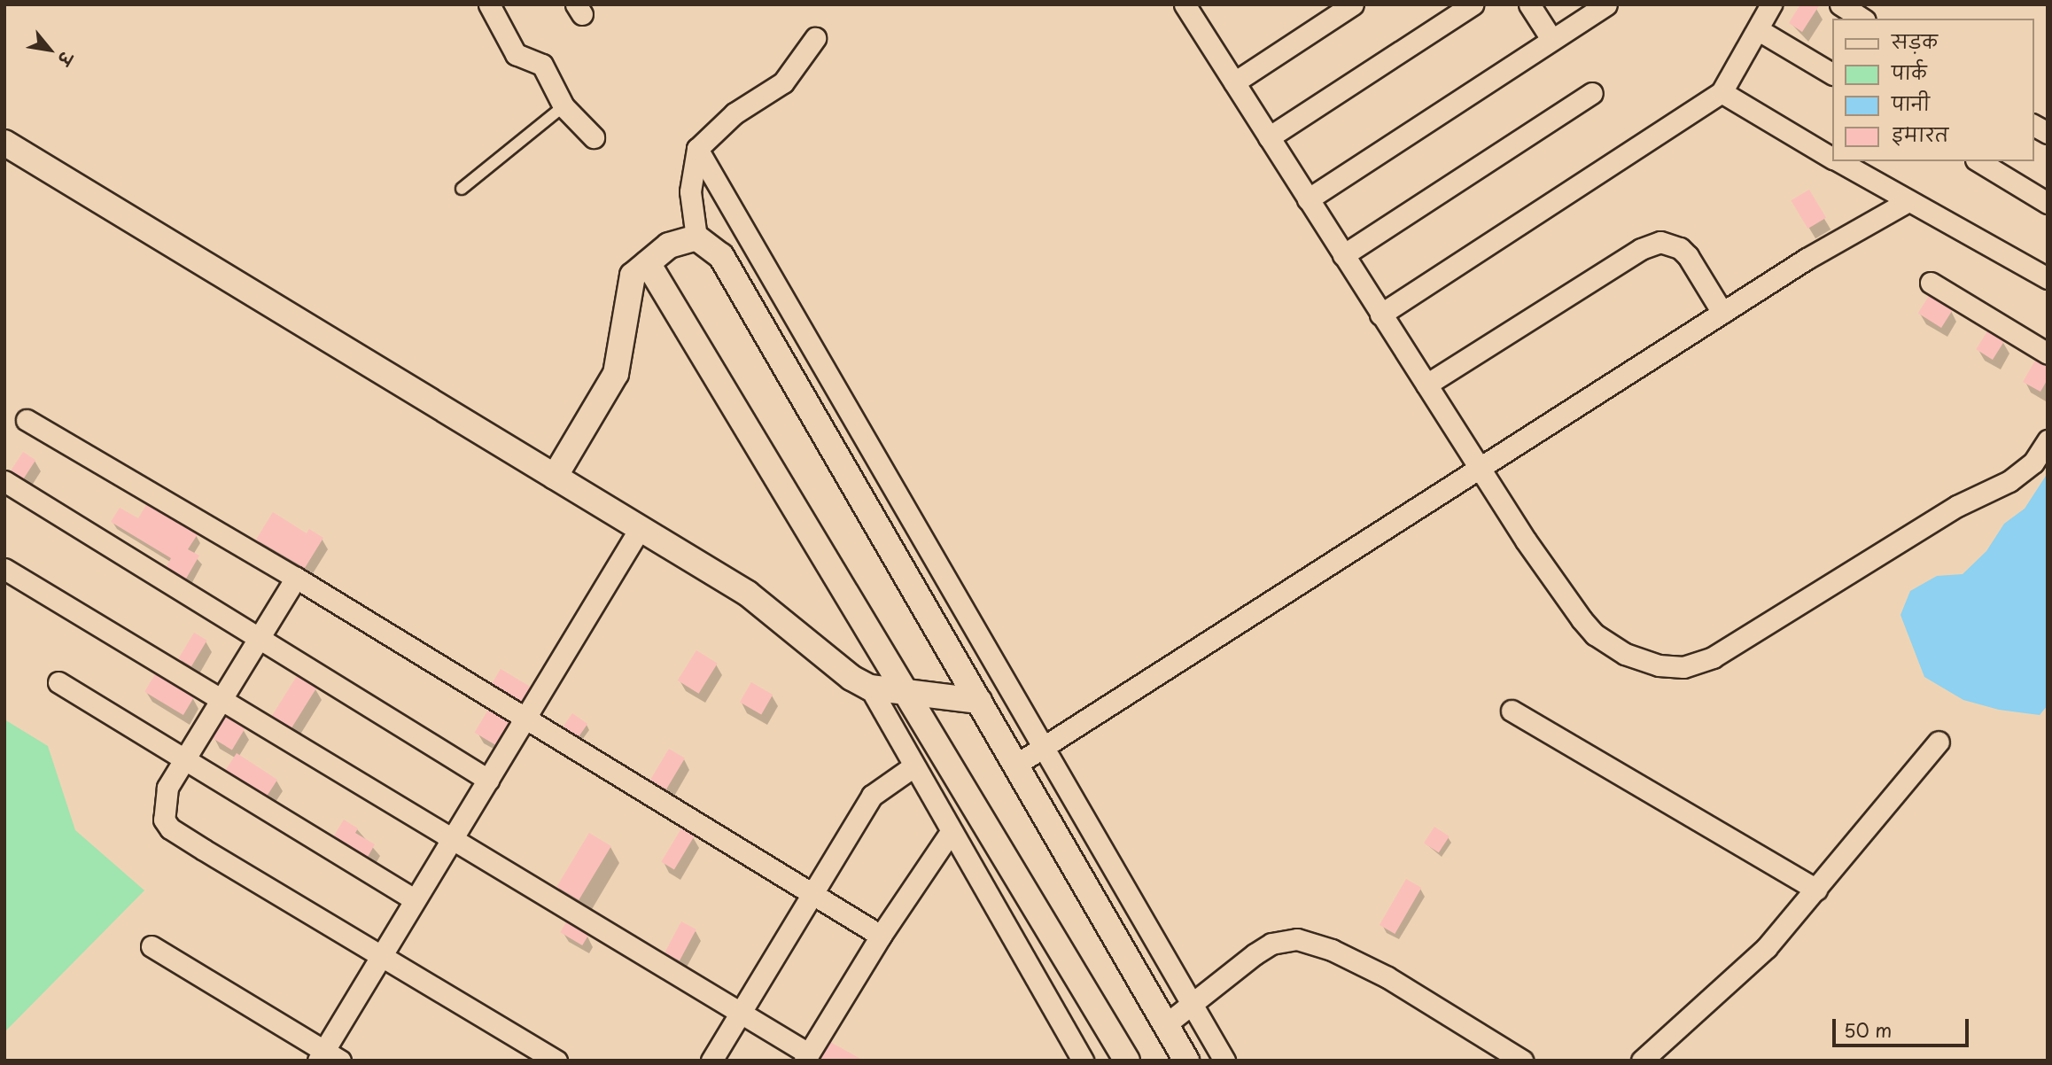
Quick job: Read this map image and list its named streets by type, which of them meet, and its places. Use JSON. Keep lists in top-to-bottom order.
{
  "legend": [
    "सड़क",
    "पार्क",
    "पानी",
    "इमारत"
  ],
  "scale_bar": "50 m",
  "north": "bottom right"
}
